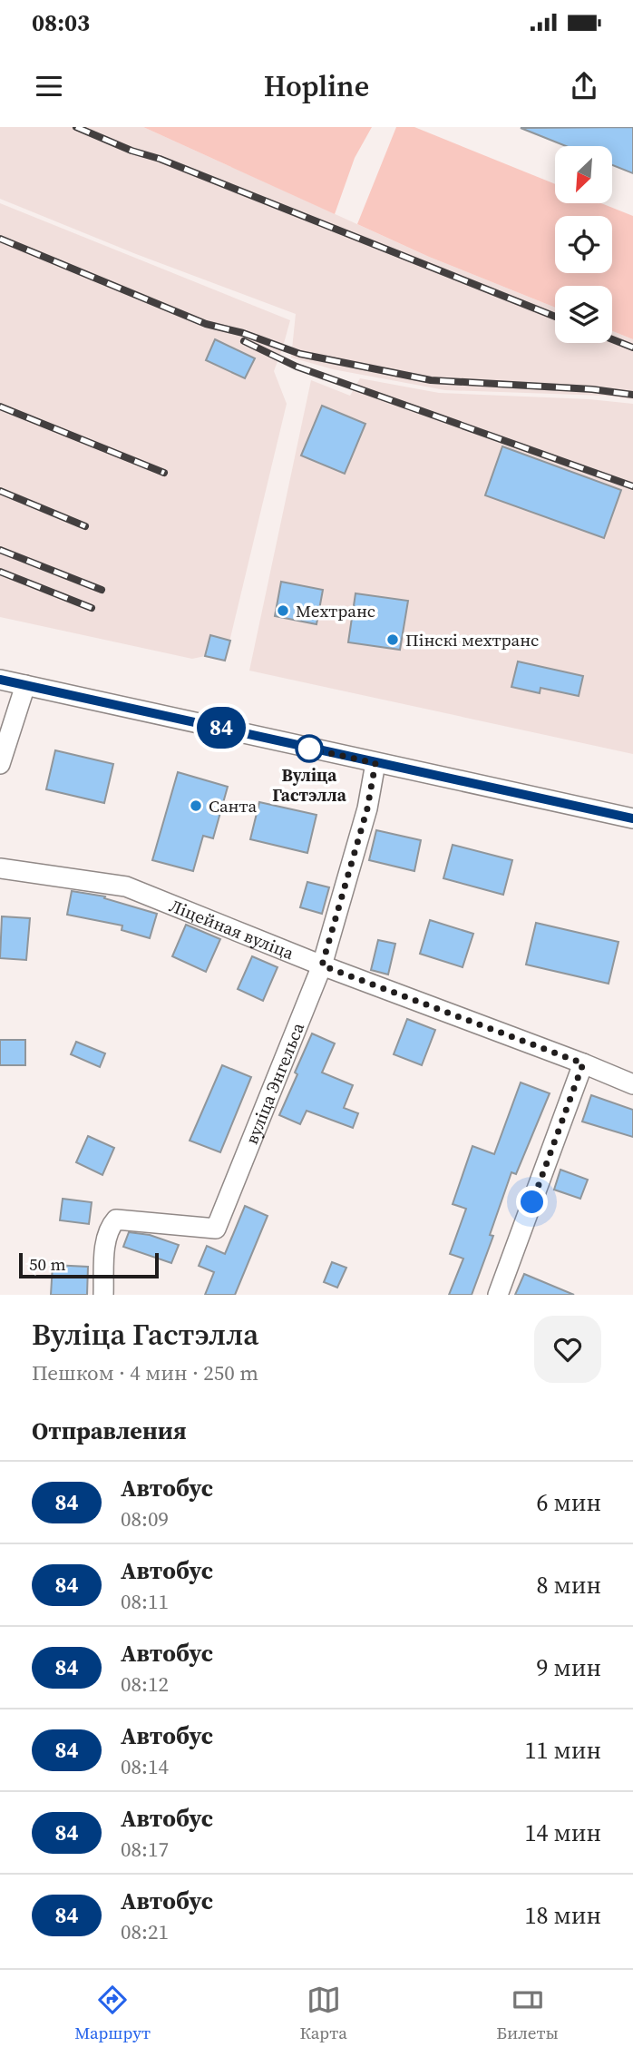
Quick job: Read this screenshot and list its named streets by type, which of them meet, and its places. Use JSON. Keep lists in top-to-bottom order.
{
  "streets": {
    "street": ["Ліцейная вуліца", "вуліца Энгельса"]
  },
  "crossings": [
    ["Ліцейная вуліца", "вуліца Энгельса"]
  ],
  "places": [
    "Мехтранс",
    "Пінскі мехтранс",
    "Вуліца Гастэлла",
    "Санта"
  ],
  "lines": ["bus line 84"],
  "scale_bar": "50 m",
  "north": "bottom left",
  "page": {
    "status": "08:03",
    "header": "Hopline",
    "on_map": "84",
    "scale": "50 m",
    "heading": [
      ["Вуліца Гастэлла", "Пешком · 4 мин · 250 m"],
      "Отправления"
    ],
    "list": [
      {
        "mark": "84",
        "name": "Автобус",
        "note": "08:09",
        "value": "6 мин"
      },
      {
        "mark": "84",
        "name": "Автобус",
        "note": "08:11",
        "value": "8 мин"
      },
      {
        "mark": "84",
        "name": "Автобус",
        "note": "08:12",
        "value": "9 мин"
      },
      {
        "mark": "84",
        "name": "Автобус",
        "note": "08:14",
        "value": "11 мин"
      },
      {
        "mark": "84",
        "name": "Автобус",
        "note": "08:17",
        "value": "14 мин"
      },
      {
        "mark": "84",
        "name": "Автобус",
        "note": "08:21",
        "value": "18 мин"
      }
    ],
    "tabs": ["Маршрут", "Карта", "Билеты"]
  }
}
